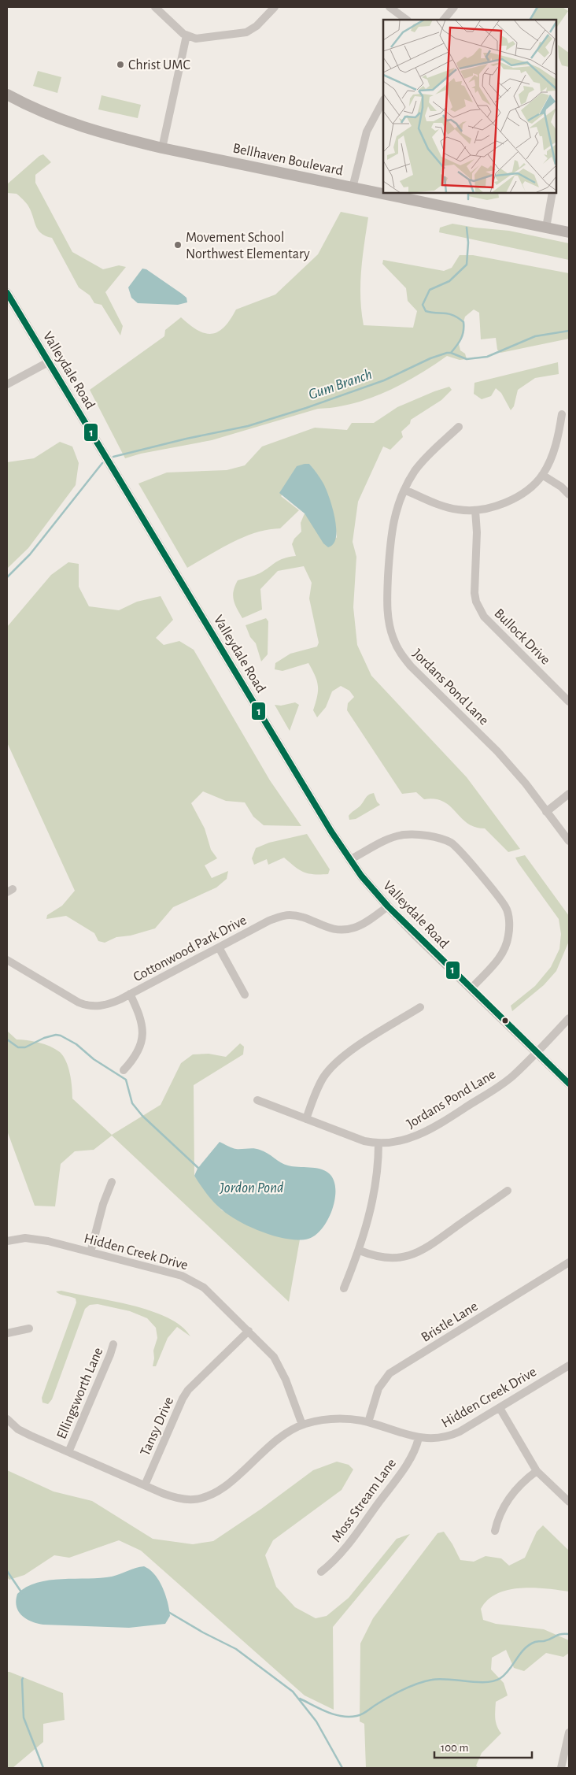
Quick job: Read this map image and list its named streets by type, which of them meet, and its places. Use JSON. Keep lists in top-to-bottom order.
{
  "streets": {
    "main road": ["Bellhaven Boulevard"],
    "street": [
      "Valleydale Road",
      "Bullock Drive",
      "Jordans Pond Lane",
      "Cottonwood Park Drive",
      "Hidden Creek Drive",
      "Bristle Lane",
      "Ellingsworth Lane",
      "Tansy Drive",
      "Moss Stream Lane"
    ]
  },
  "crossings": [
    ["Valleydale Road", "Jordans Pond Lane"],
    ["Valleydale Road", "Cottonwood Park Drive"],
    ["Hidden Creek Drive", "Bristle Lane"],
    ["Hidden Creek Drive", "Ellingsworth Lane"],
    ["Hidden Creek Drive", "Tansy Drive"],
    ["Hidden Creek Drive", "Moss Stream Lane"]
  ],
  "water": ["Gum Branch", "Jordon Pond"],
  "places": ["Christ UMC", "Movement School Northwest Elementary"],
  "lines": ["transit line 1"],
  "scale_bar": "100 m"
}
